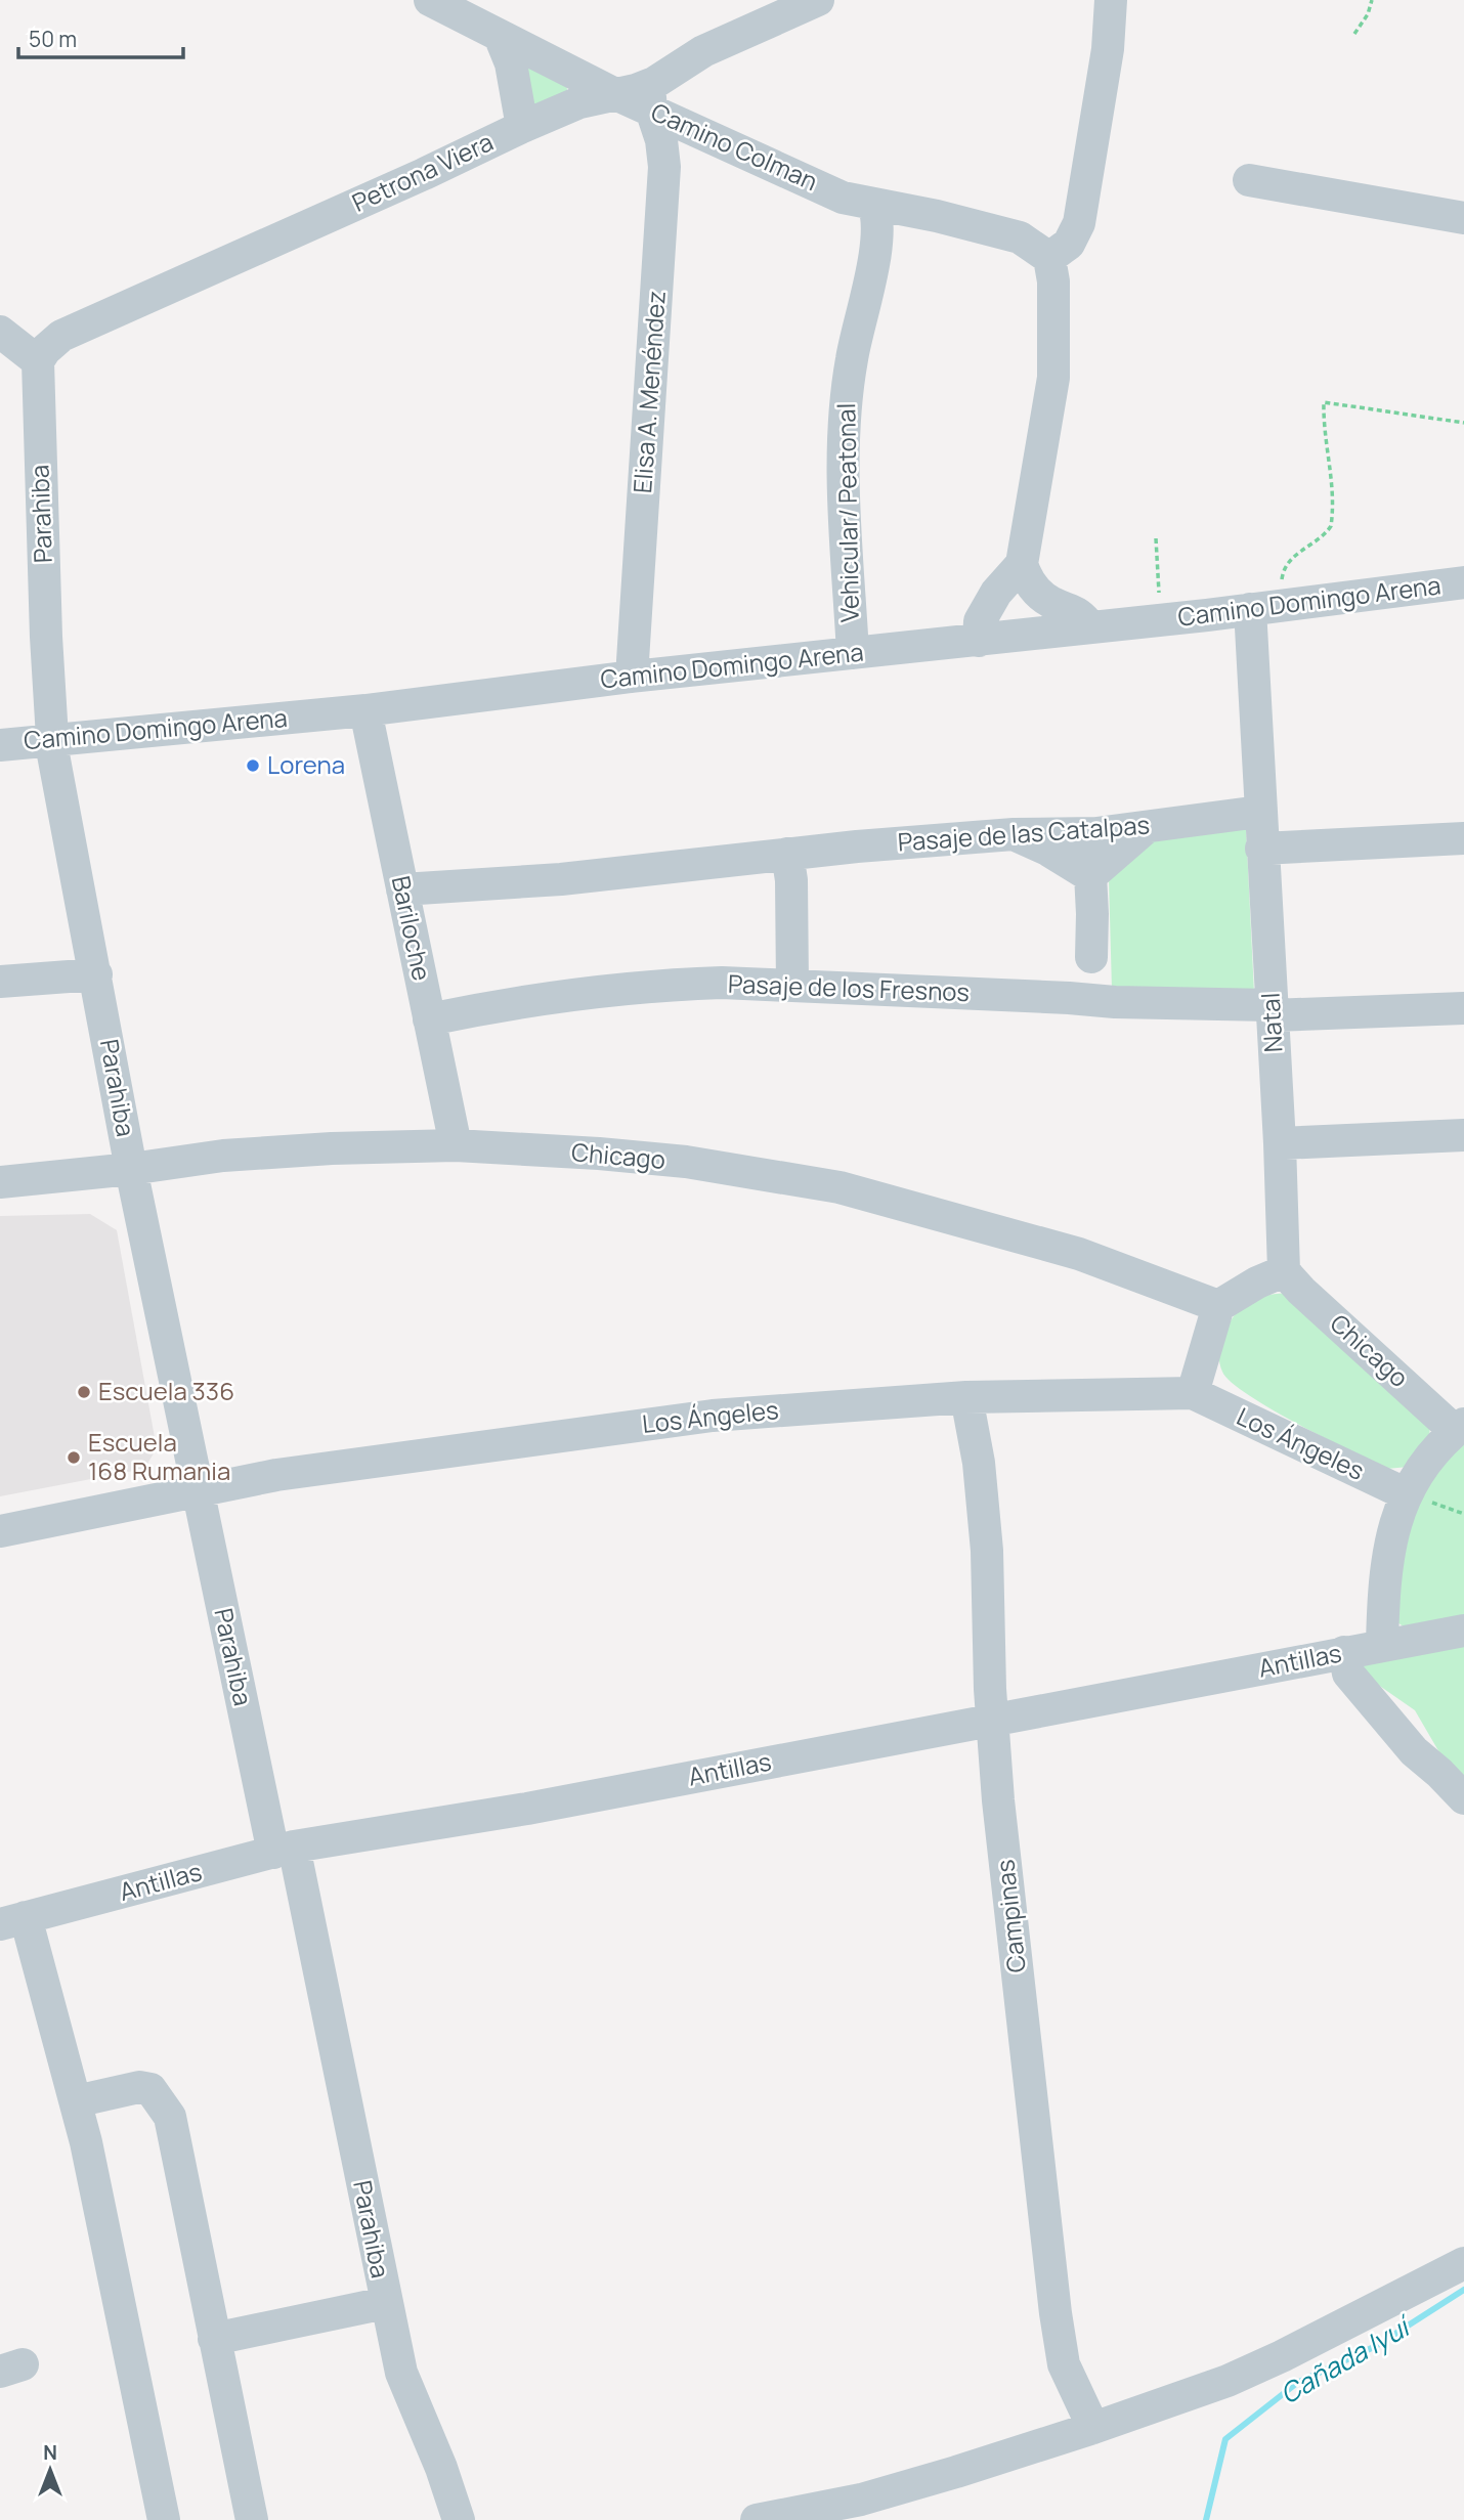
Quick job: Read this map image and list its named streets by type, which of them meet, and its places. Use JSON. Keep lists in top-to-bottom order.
{
  "streets": {
    "street": [
      "Camino Colman",
      "Petrona Viera",
      "Elisa A. Menéndez",
      "Vehicular/ Peatonal",
      "Parahiba",
      "Camino Domingo Arena",
      "Pasaje de las Catalpas",
      "Bariloche",
      "Pasaje de los Fresnos",
      "Natal",
      "Chicago",
      "Los Ángeles",
      "Antillas",
      "Campinas"
    ]
  },
  "crossings": [
    ["Camino Colman", "Petrona Viera"],
    ["Camino Colman", "Elisa A. Menéndez"],
    ["Camino Colman", "Vehicular/ Peatonal"],
    ["Petrona Viera", "Elisa A. Menéndez"],
    ["Petrona Viera", "Parahiba"],
    ["Elisa A. Menéndez", "Camino Domingo Arena"],
    ["Vehicular/ Peatonal", "Camino Domingo Arena"],
    ["Parahiba", "Camino Domingo Arena"],
    ["Parahiba", "Chicago"],
    ["Parahiba", "Los Ángeles"],
    ["Parahiba", "Antillas"],
    ["Camino Domingo Arena", "Bariloche"],
    ["Camino Domingo Arena", "Natal"],
    ["Pasaje de las Catalpas", "Bariloche"],
    ["Pasaje de las Catalpas", "Natal"],
    ["Bariloche", "Pasaje de los Fresnos"],
    ["Bariloche", "Chicago"],
    ["Pasaje de los Fresnos", "Natal"],
    ["Natal", "Chicago"],
    ["Los Ángeles", "Campinas"],
    ["Antillas", "Campinas"]
  ],
  "water": ["Cañada Iyuí"],
  "places": ["Lorena", "Escuela 336", "Escuela 168 Rumania"],
  "scale_bar": "50 m",
  "north": "top"
}
